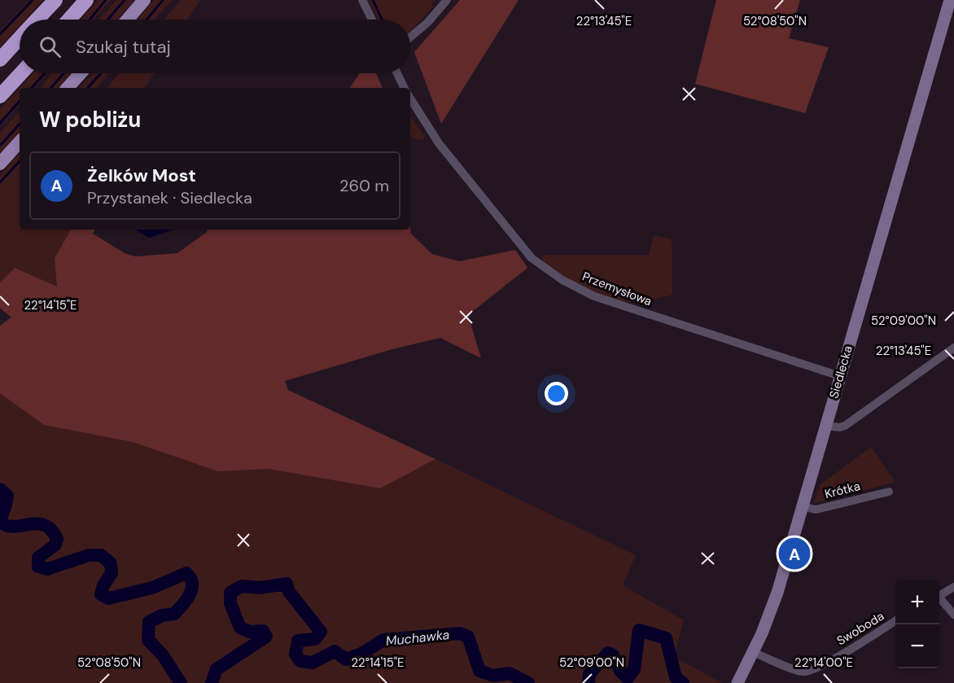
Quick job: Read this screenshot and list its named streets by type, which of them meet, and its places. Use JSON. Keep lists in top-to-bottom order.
{
  "streets": {
    "main road": ["Siedlecka"],
    "street": ["Przemysłowa", "Krótka", "Swoboda"]
  },
  "crossings": [
    ["Przemysłowa", "Siedlecka"],
    ["Siedlecka", "Krótka"],
    ["Siedlecka", "Swoboda"]
  ],
  "water": ["Muchawka"],
  "page": {
    "search": "Szukaj tutaj",
    "heading": "W pobliżu",
    "list": [
      {
        "mark": "A",
        "name": "Żelków Most",
        "note": "Przystanek · Siedlecka",
        "value": "260 m"
      }
    ],
    "pins": "A",
    "map_buttons": ["+", "−"]
  },
  "coordinates": [
    "22°13'45\"E",
    "52°08'50\"N",
    "22°14'15\"E",
    "52°09'00\"N",
    "22°14'00\"E"
  ]
}
